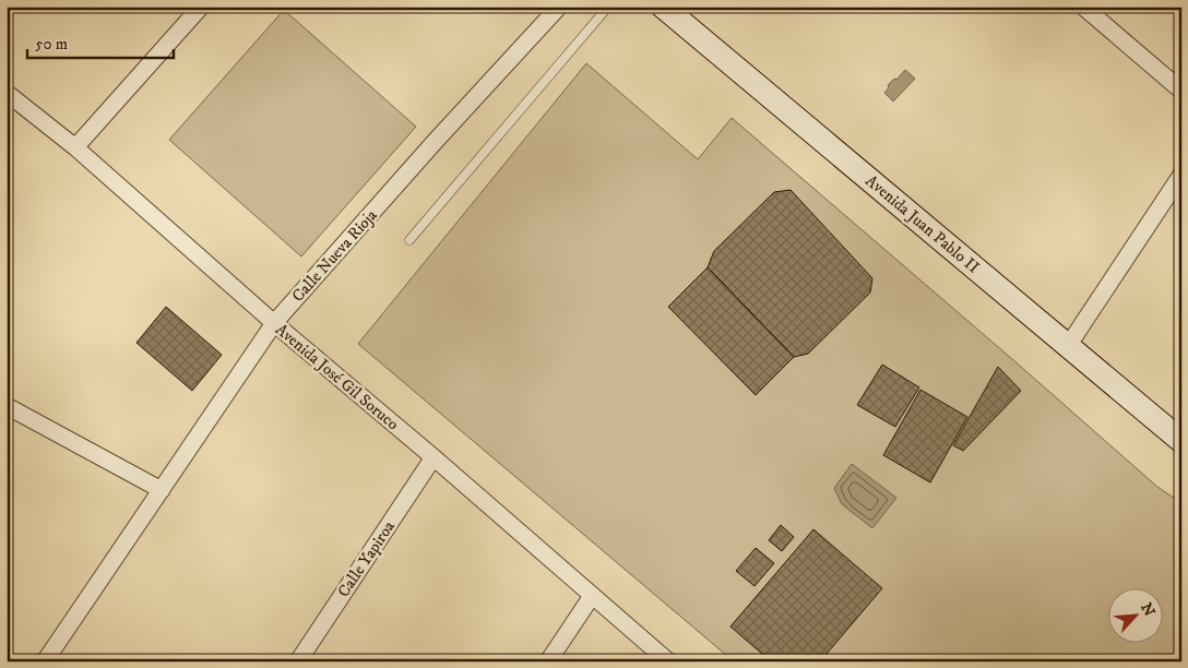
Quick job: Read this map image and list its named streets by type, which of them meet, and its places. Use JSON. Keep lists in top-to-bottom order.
{
  "streets": {
    "street": [
      "Avenida Juan Pablo II",
      "Calle Nueva Rioja",
      "Avenida José Gil Soruco",
      "Calle Yapiroa"
    ]
  },
  "crossings": [
    ["Calle Nueva Rioja", "Avenida José Gil Soruco"],
    ["Avenida José Gil Soruco", "Calle Yapiroa"]
  ],
  "scale_bar": "50 m",
  "north": "top right"
}
